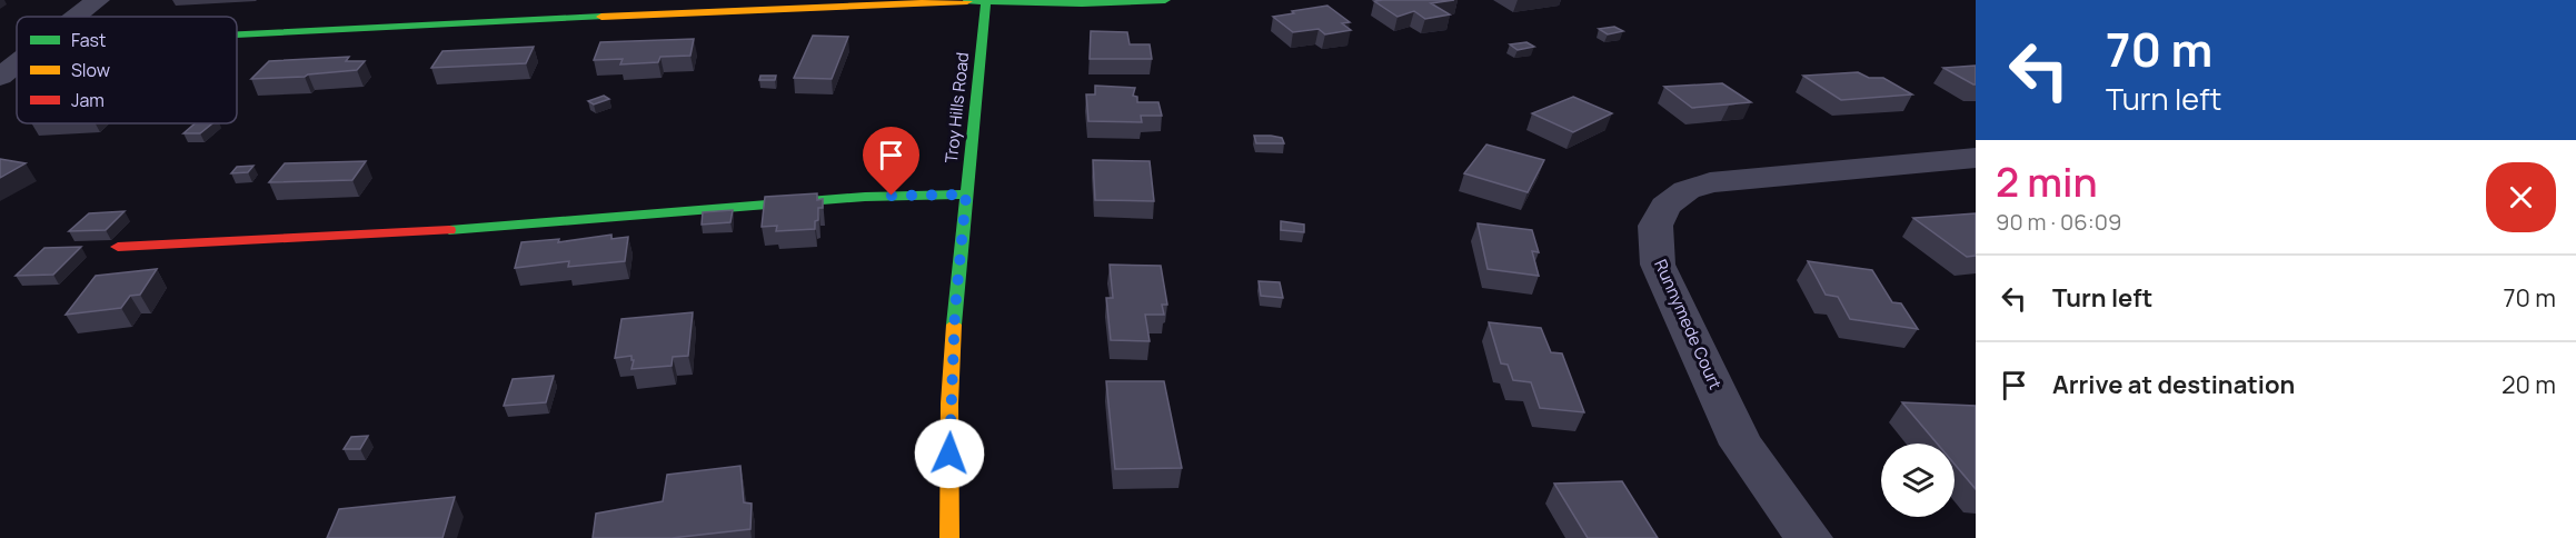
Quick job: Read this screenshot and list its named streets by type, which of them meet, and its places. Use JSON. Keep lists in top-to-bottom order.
{
  "streets": {
    "street": ["Troy Hills Road", "Runnymede Court"]
  },
  "legend": ["Fast", "Slow", "Jam"],
  "page": {
    "turn": ["70 m", "Turn left"],
    "heading": ["2 min", "90 m · 06:09"],
    "list": [
      {
        "name": "Turn left",
        "value": "70 m"
      },
      {
        "name": "Arrive at destination",
        "value": "20 m"
      }
    ]
  }
}
